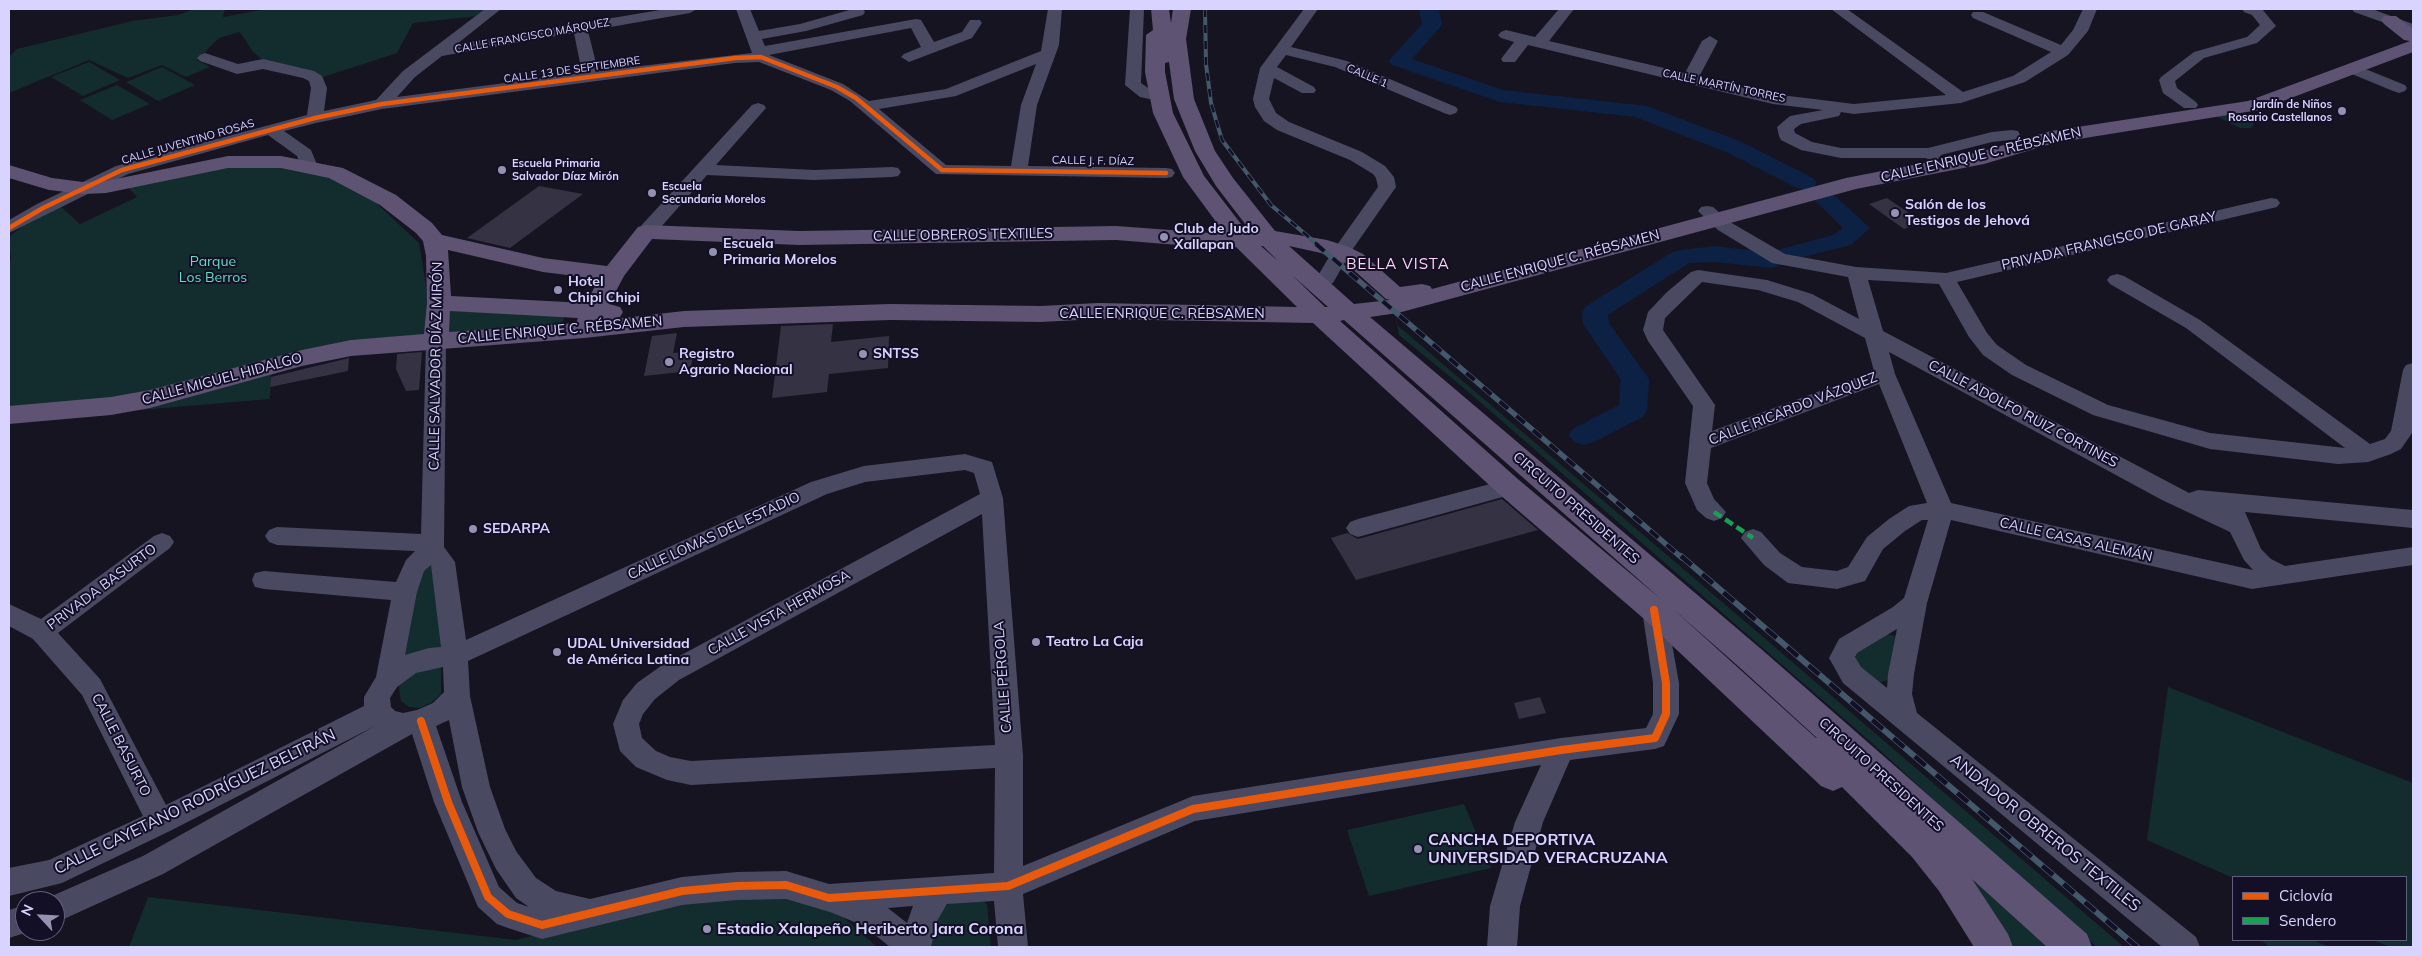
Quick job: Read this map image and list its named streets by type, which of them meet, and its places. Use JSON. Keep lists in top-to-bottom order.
{
  "streets": {
    "main road": [
      "CALLE ENRIQUE C. RÉBSAMEN",
      "CALLE OBREROS TEXTILES",
      "CALLE SALVADOR DÍAZ MIRÓN",
      "CALLE MIGUEL HIDALGO",
      "CIRCUITO PRESIDENTES"
    ],
    "street": [
      "CALLE FRANCISCO MÁRQUEZ",
      "CALLE 13 DE SEPTIEMBRE",
      "CALLE 1",
      "CALLE MARTÍN TORRES",
      "CALLE JUVENTINO ROSAS",
      "CALLE J. F. DÍAZ",
      "PRIVADA FRANCISCO DE GARAY",
      "CALLE RICARDO VÁZQUEZ",
      "CALLE ADOLFO RUIZ CORTINES",
      "CALLE LOMAS DEL ESTADIO",
      "CALLE CASAS ALEMÁN",
      "PRIVADA BASURTO",
      "CALLE VISTA HERMOSA",
      "CALLE PÉRGOLA",
      "CALLE BASURTO",
      "CALLE CAYETANO RODRÍGUEZ BELTRÁN",
      "ANDADOR OBREROS TEXTILES"
    ]
  },
  "crossings": [
    ["CALLE 13 DE SEPTIEMBRE", "CALLE JUVENTINO ROSAS"],
    ["CALLE 13 DE SEPTIEMBRE", "CALLE J. F. DÍAZ"],
    ["CALLE ENRIQUE C. RÉBSAMEN", "CALLE OBREROS TEXTILES"],
    ["CALLE ENRIQUE C. RÉBSAMEN", "PRIVADA FRANCISCO DE GARAY"],
    ["CALLE ENRIQUE C. RÉBSAMEN", "CALLE SALVADOR DÍAZ MIRÓN"],
    ["CALLE ENRIQUE C. RÉBSAMEN", "CALLE MIGUEL HIDALGO"],
    ["CALLE SALVADOR DÍAZ MIRÓN", "CALLE MIGUEL HIDALGO"],
    ["CALLE RICARDO VÁZQUEZ", "CALLE ADOLFO RUIZ CORTINES"],
    ["CALLE LOMAS DEL ESTADIO", "CALLE PÉRGOLA"],
    ["PRIVADA BASURTO", "CALLE BASURTO"],
    ["CALLE VISTA HERMOSA", "CALLE PÉRGOLA"],
    ["CALLE BASURTO", "CALLE CAYETANO RODRÍGUEZ BELTRÁN"]
  ],
  "districts": ["BELLA VISTA"],
  "parks": ["Parque Los Berros"],
  "places": [
    "Jardín de Niños Rosario Castellanos",
    "Escuela Primaria Salvador Díaz Mirón",
    "Escuela Secundaria Morelos",
    "Salón de los Testigos de Jehová",
    "Club de Judo Xallapan",
    "Escuela Primaria Morelos",
    "Hotel Chipi Chipi",
    "SNTSS",
    "Registro Agrario Nacional",
    "SEDARPA",
    "Teatro La Caja",
    "UDAL Universidad de América Latina",
    "CANCHA DEPORTIVA UNIVERSIDAD VERACRUZANA",
    "Estadio Xalapeño Heriberto Jara Corona"
  ],
  "legend": ["Ciclovía", "Sendero"],
  "north": "top left"
}
